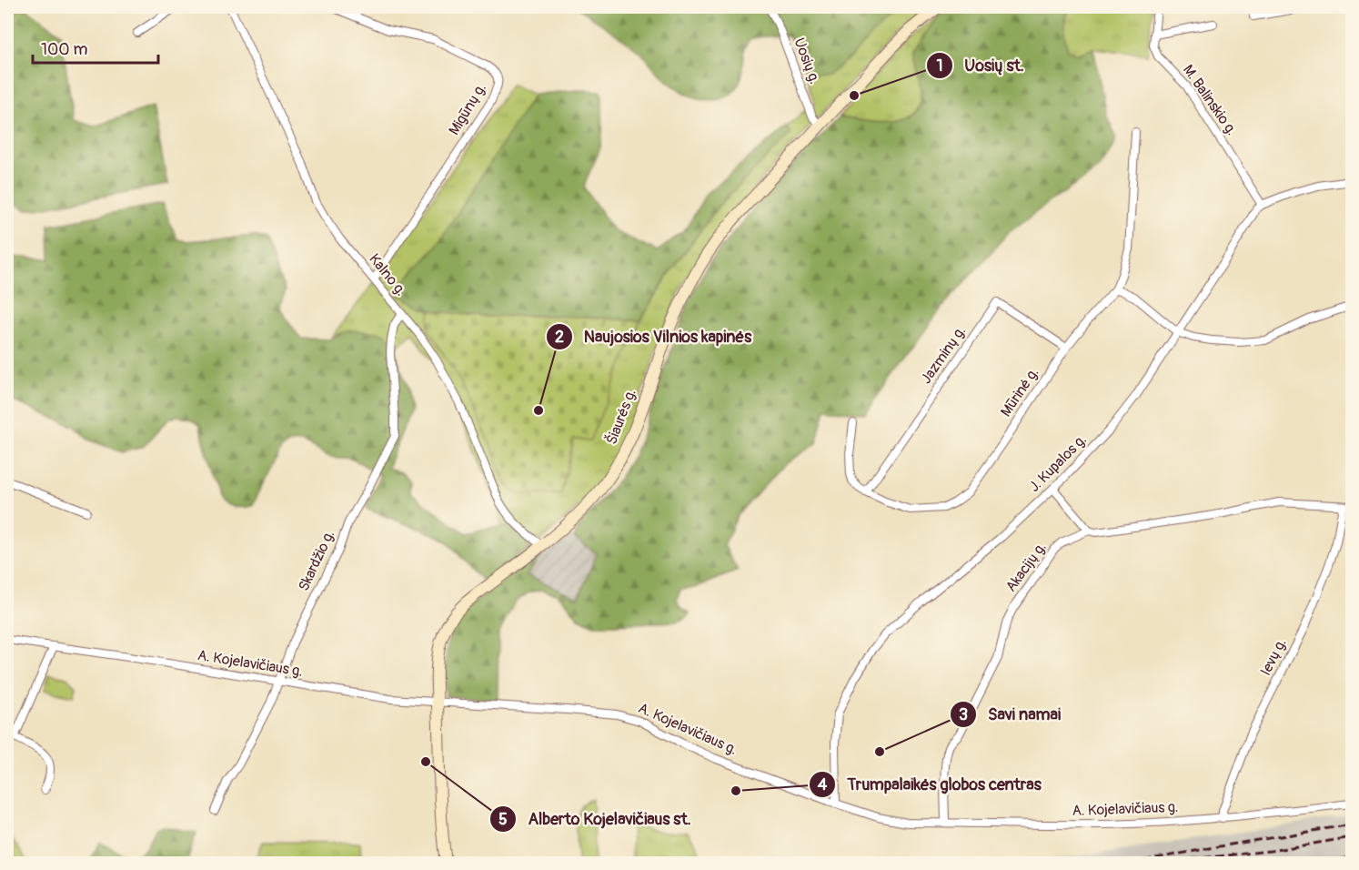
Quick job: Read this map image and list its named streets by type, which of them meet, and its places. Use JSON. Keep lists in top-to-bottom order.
{
  "streets": {
    "main road": ["Šiaurės g."],
    "street": [
      "Uosių g.",
      "M. Balinskio g.",
      "Migūnų g.",
      "Kalno g.",
      "Jazminų g.",
      "Mūrinė g.",
      "J. Kupalos g.",
      "Skardžio g.",
      "Akacijų g.",
      "Ievų g.",
      "A. Kojelavičiaus g."
    ]
  },
  "crossings": [
    ["Uosių g.", "Šiaurės g."],
    ["M. Balinskio g.", "J. Kupalos g."],
    ["Migūnų g.", "Kalno g."],
    ["Kalno g.", "Šiaurės g."],
    ["Kalno g.", "Skardžio g."],
    ["Jazminų g.", "Mūrinė g."],
    ["Šiaurės g.", "A. Kojelavičiaus g."],
    ["J. Kupalos g.", "A. Kojelavičiaus g."],
    ["Skardžio g.", "A. Kojelavičiaus g."],
    ["Akacijų g.", "Ievų g."],
    ["Akacijų g.", "A. Kojelavičiaus g."],
    ["Ievų g.", "A. Kojelavičiaus g."]
  ],
  "places": [
    "Uosių st.",
    "Naujosios Vilnios kapinės",
    "Savi namai",
    "Alberto Kojelavičiaus st.",
    "Trumpalaikės globos centras"
  ],
  "scale_bar": "100 m"
}
